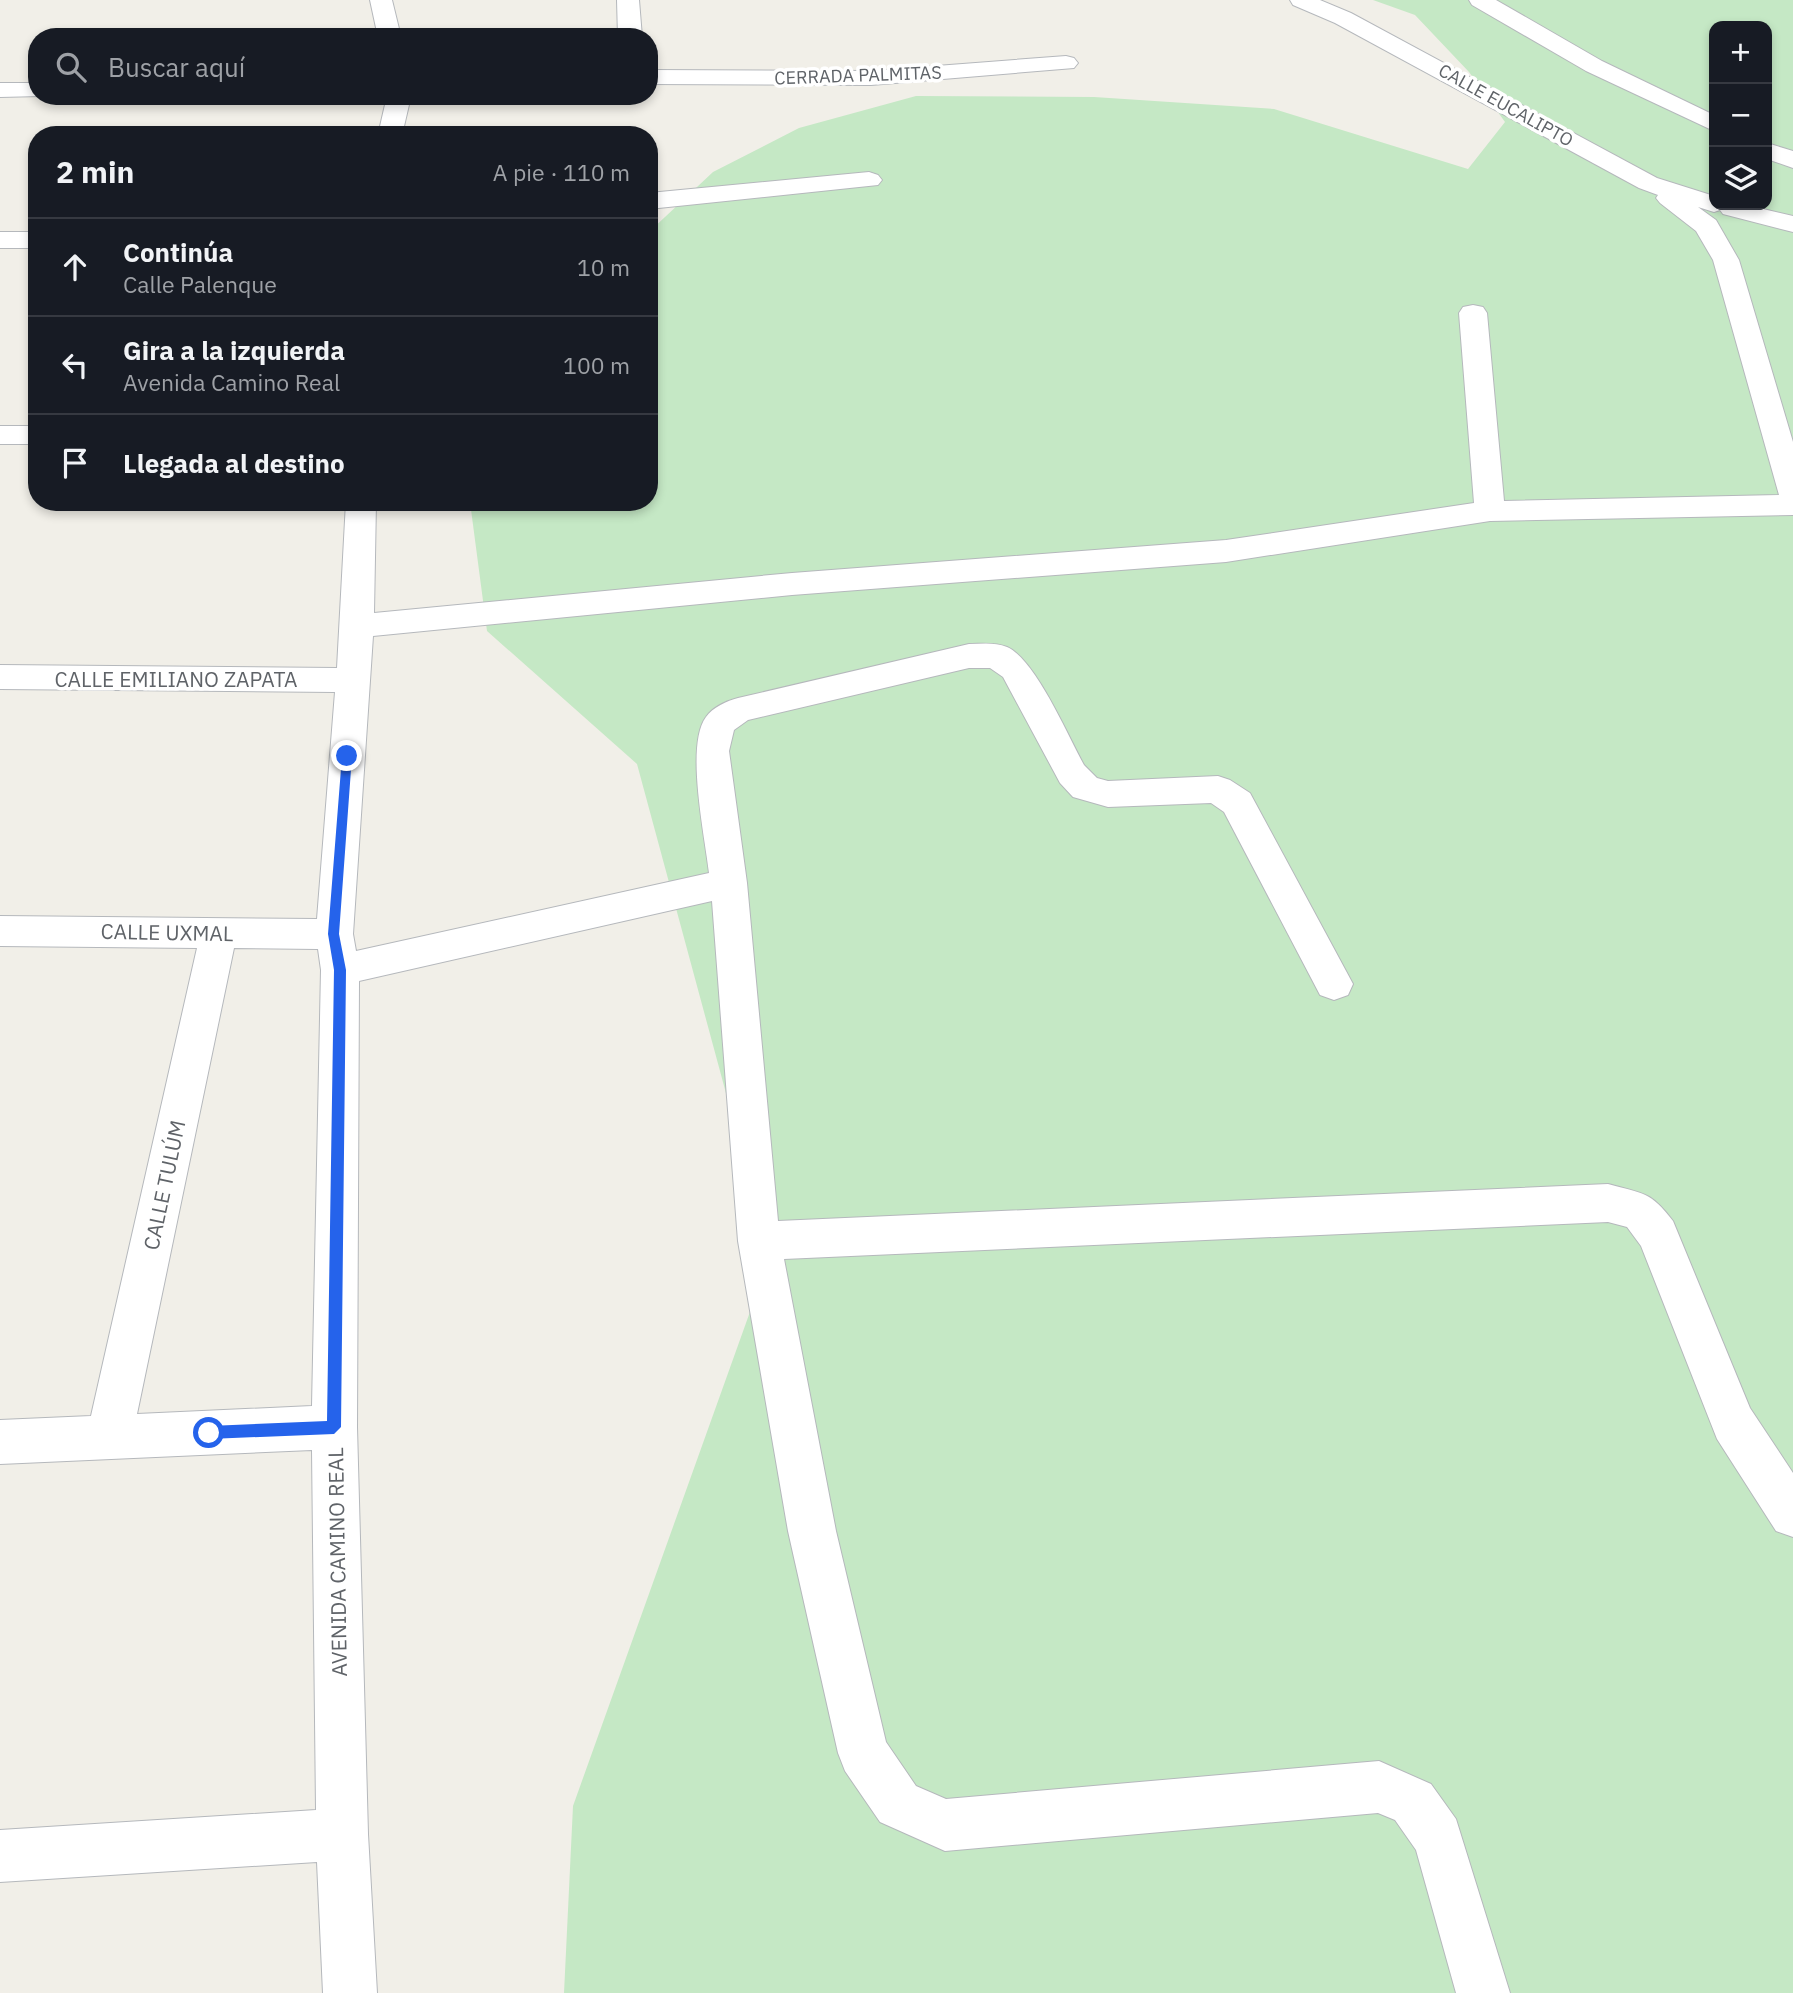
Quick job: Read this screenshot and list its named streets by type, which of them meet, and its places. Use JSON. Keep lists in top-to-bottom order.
{
  "streets": {
    "street": [
      "CERRADA PALMITAS",
      "CALLE EUCALIPTO",
      "CALLE EMILIANO ZAPATA",
      "CALLE UXMAL",
      "CALLE TULÚM",
      "AVENIDA CAMINO REAL"
    ]
  },
  "crossings": [
    ["CALLE EMILIANO ZAPATA", "AVENIDA CAMINO REAL"],
    ["CALLE UXMAL", "CALLE TULÚM"],
    ["CALLE UXMAL", "AVENIDA CAMINO REAL"]
  ],
  "page": {
    "map_buttons": ["+", "−"],
    "search": "Buscar aquí",
    "heading": ["2 min", "A pie · 110 m"],
    "list": [
      ["Continúa", "Calle Palenque", "10 m"],
      ["Gira a la izquierda", "Avenida Camino Real", "100 m"],
      "Llegada al destino"
    ]
  }
}
